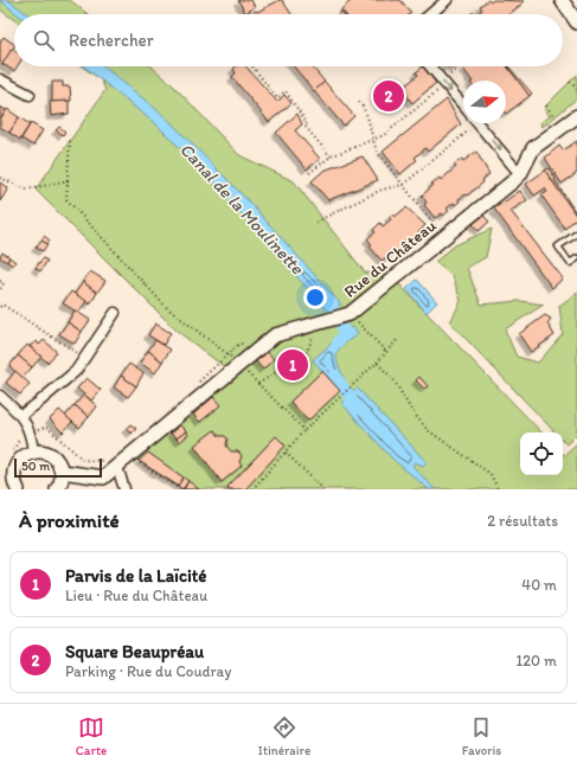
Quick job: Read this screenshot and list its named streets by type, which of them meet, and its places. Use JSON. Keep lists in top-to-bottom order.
{
  "streets": {
    "street": ["Rue du Château"]
  },
  "water": ["Canal de la Moulinette"],
  "scale_bar": "50 m",
  "north": "right",
  "page": {
    "search": "Rechercher",
    "pins": ["2", "1"],
    "scale": "50 m",
    "heading": ["À proximité", "2 résultats"],
    "list": [
      {
        "mark": "1",
        "name": "Parvis de la Laïcité",
        "note": "Lieu · Rue du Château",
        "value": "40 m"
      },
      {
        "mark": "2",
        "name": "Square Beaupréau",
        "note": "Parking · Rue du Coudray",
        "value": "120 m"
      }
    ],
    "nav": ["Carte", "Itinéraire", "Favoris"]
  }
}
